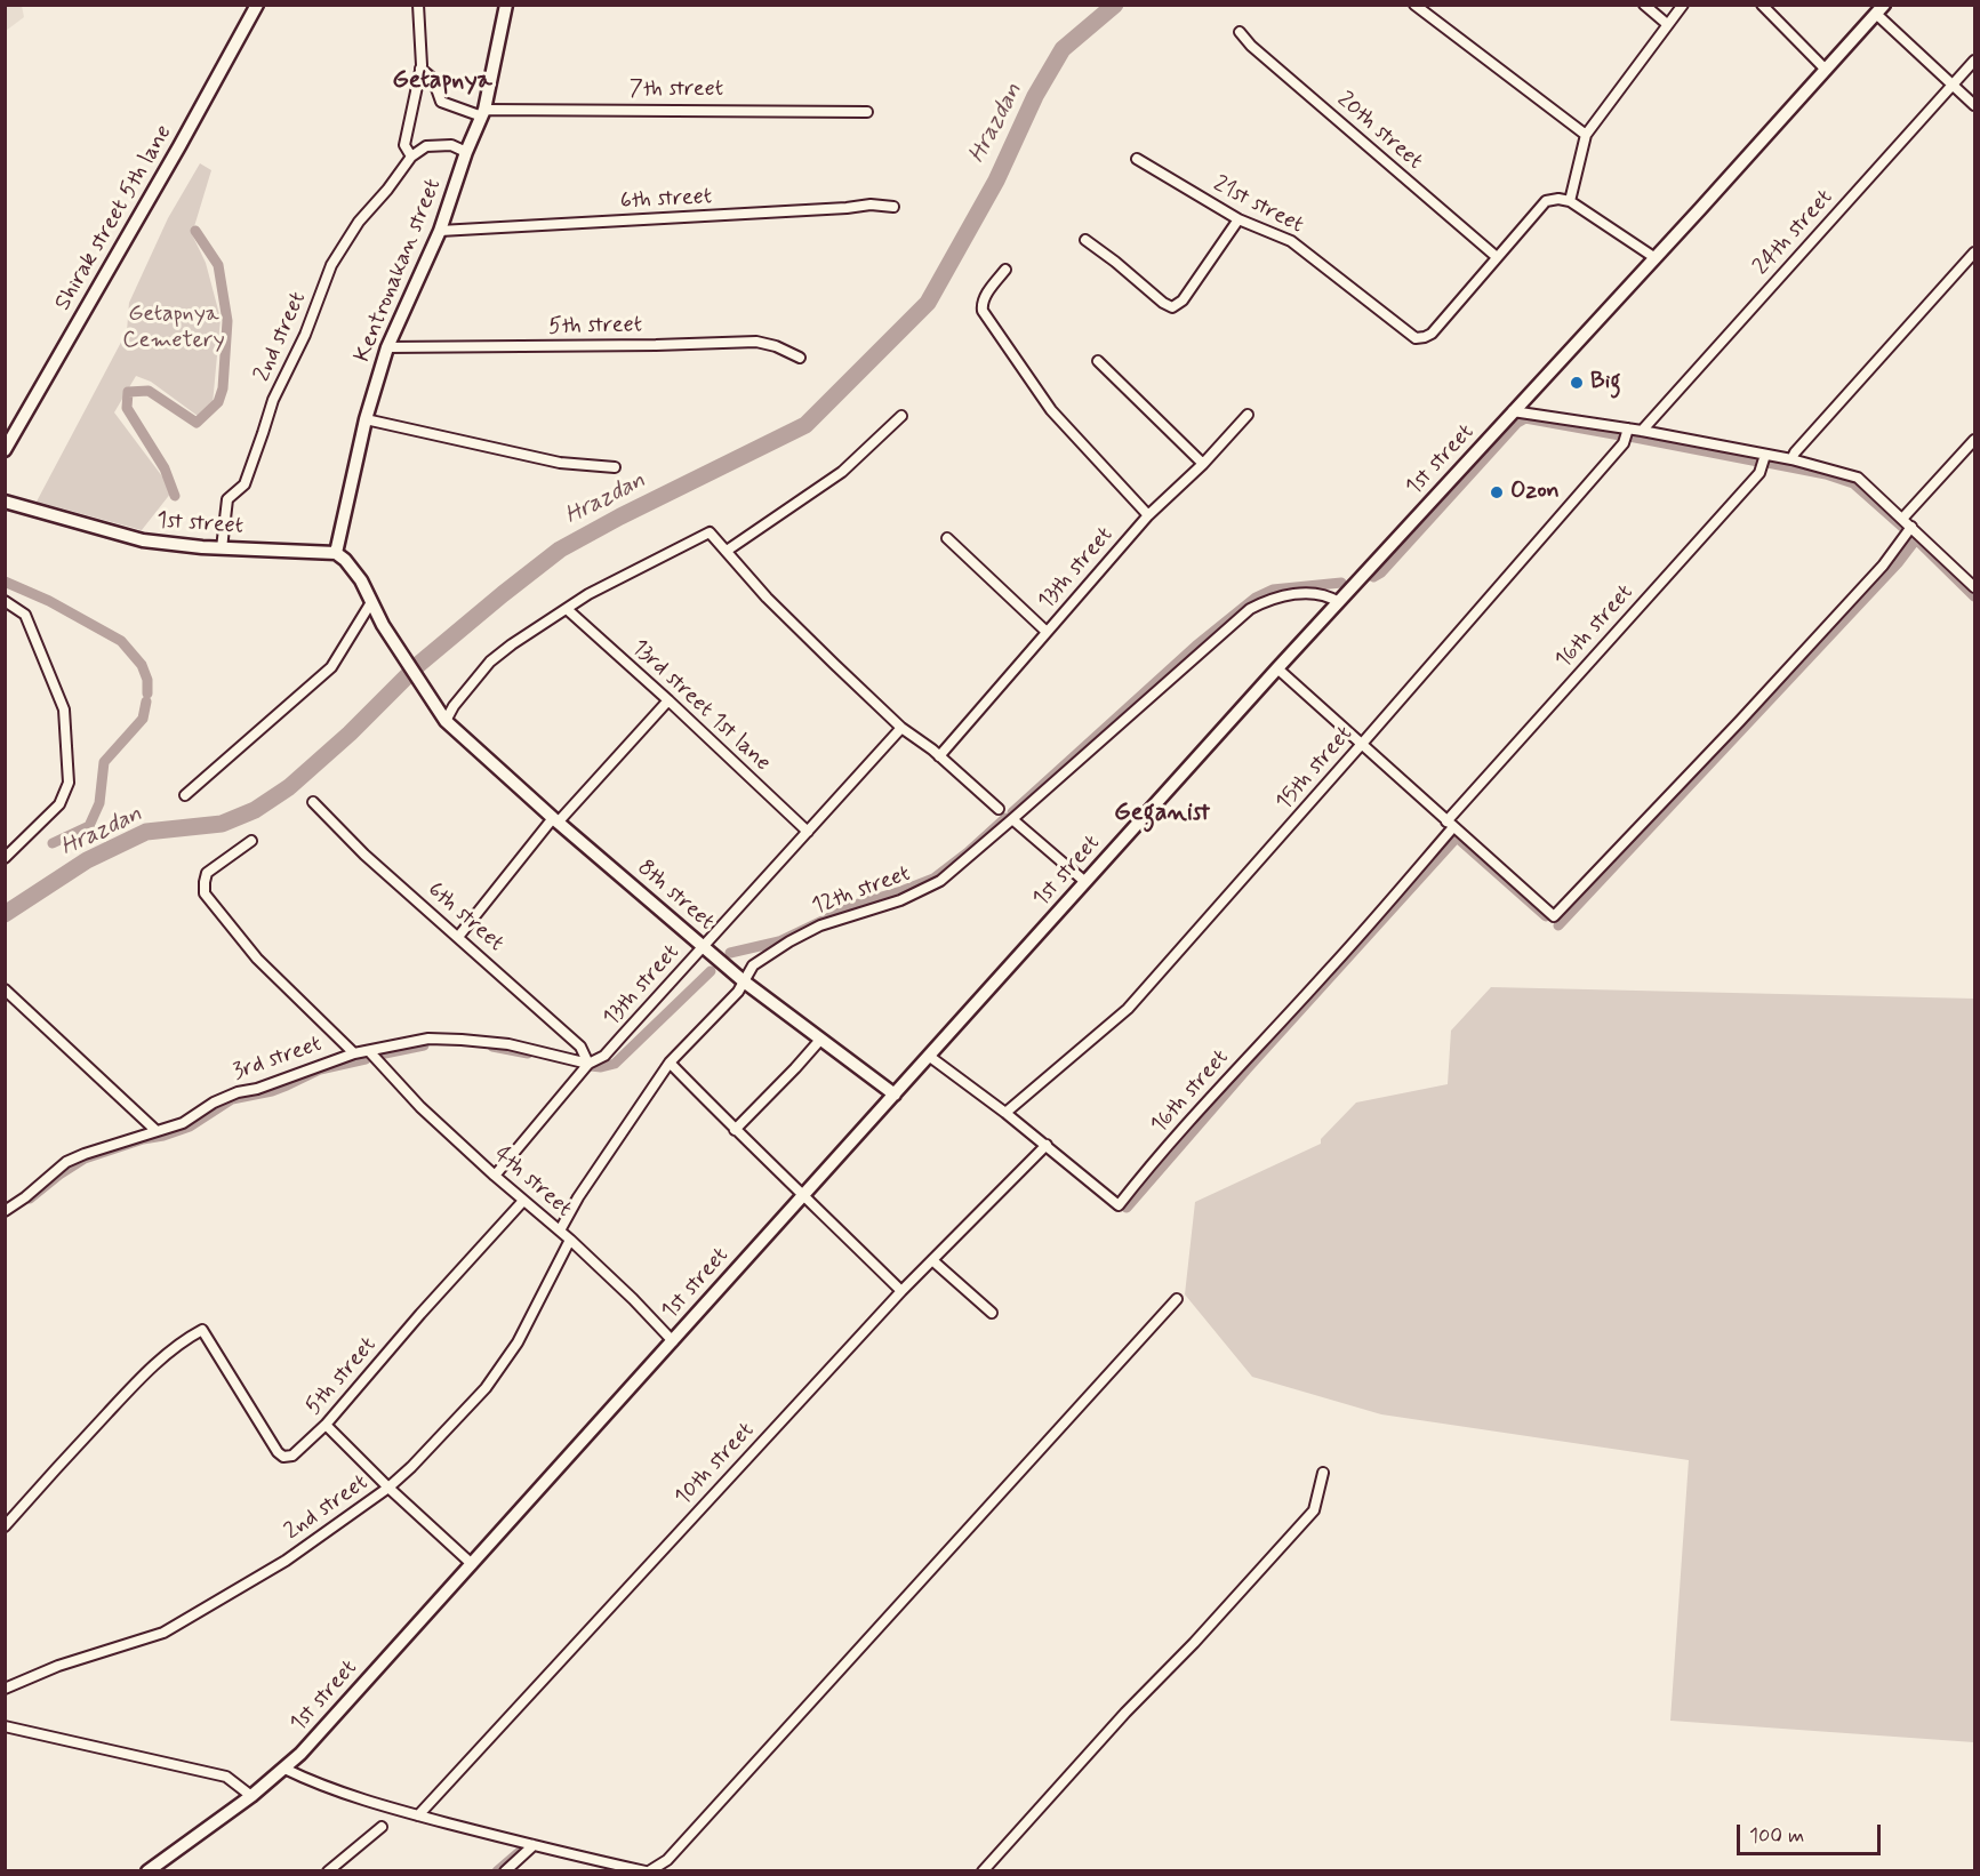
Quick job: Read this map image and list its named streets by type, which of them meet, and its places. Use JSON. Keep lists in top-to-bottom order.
{
  "streets": {
    "main road": [
      "Shirak street 5th lane",
      "Kentronakan street",
      "1st street",
      "8th street"
    ],
    "street": [
      "7th street",
      "20th street",
      "6th street",
      "21st street",
      "24th street",
      "5th street",
      "2nd street",
      "13th street",
      "16th street",
      "13rd street 1st lane",
      "15th street",
      "12th street",
      "3rd street",
      "4th street",
      "10th street"
    ]
  },
  "crossings": [
    ["7th street", "Kentronakan street"],
    ["20th street", "21st street"],
    ["6th street", "Kentronakan street"],
    ["6th street", "13th street"],
    ["6th street", "3rd street"],
    ["Kentronakan street", "5th street"],
    ["Kentronakan street", "1st street"],
    ["5th street", "4th street"],
    ["2nd street", "1st street"],
    ["2nd street", "4th street"],
    ["1st street", "16th street"],
    ["1st street", "12th street"],
    ["1st street", "8th street"],
    ["1st street", "4th street"],
    ["13th street", "13rd street 1st lane"],
    ["13th street", "8th street"],
    ["13th street", "3rd street"],
    ["13th street", "4th street"],
    ["16th street", "15th street"],
    ["16th street", "10th street"],
    ["12th street", "8th street"],
    ["12th street", "4th street"],
    ["3rd street", "4th street"]
  ],
  "districts": ["Getapnya", "Geganist"],
  "water": ["Hrazdan"],
  "parks": ["Getapnya Cemetery"],
  "places": ["Big", "Ozon"],
  "scale_bar": "100 m"
}
